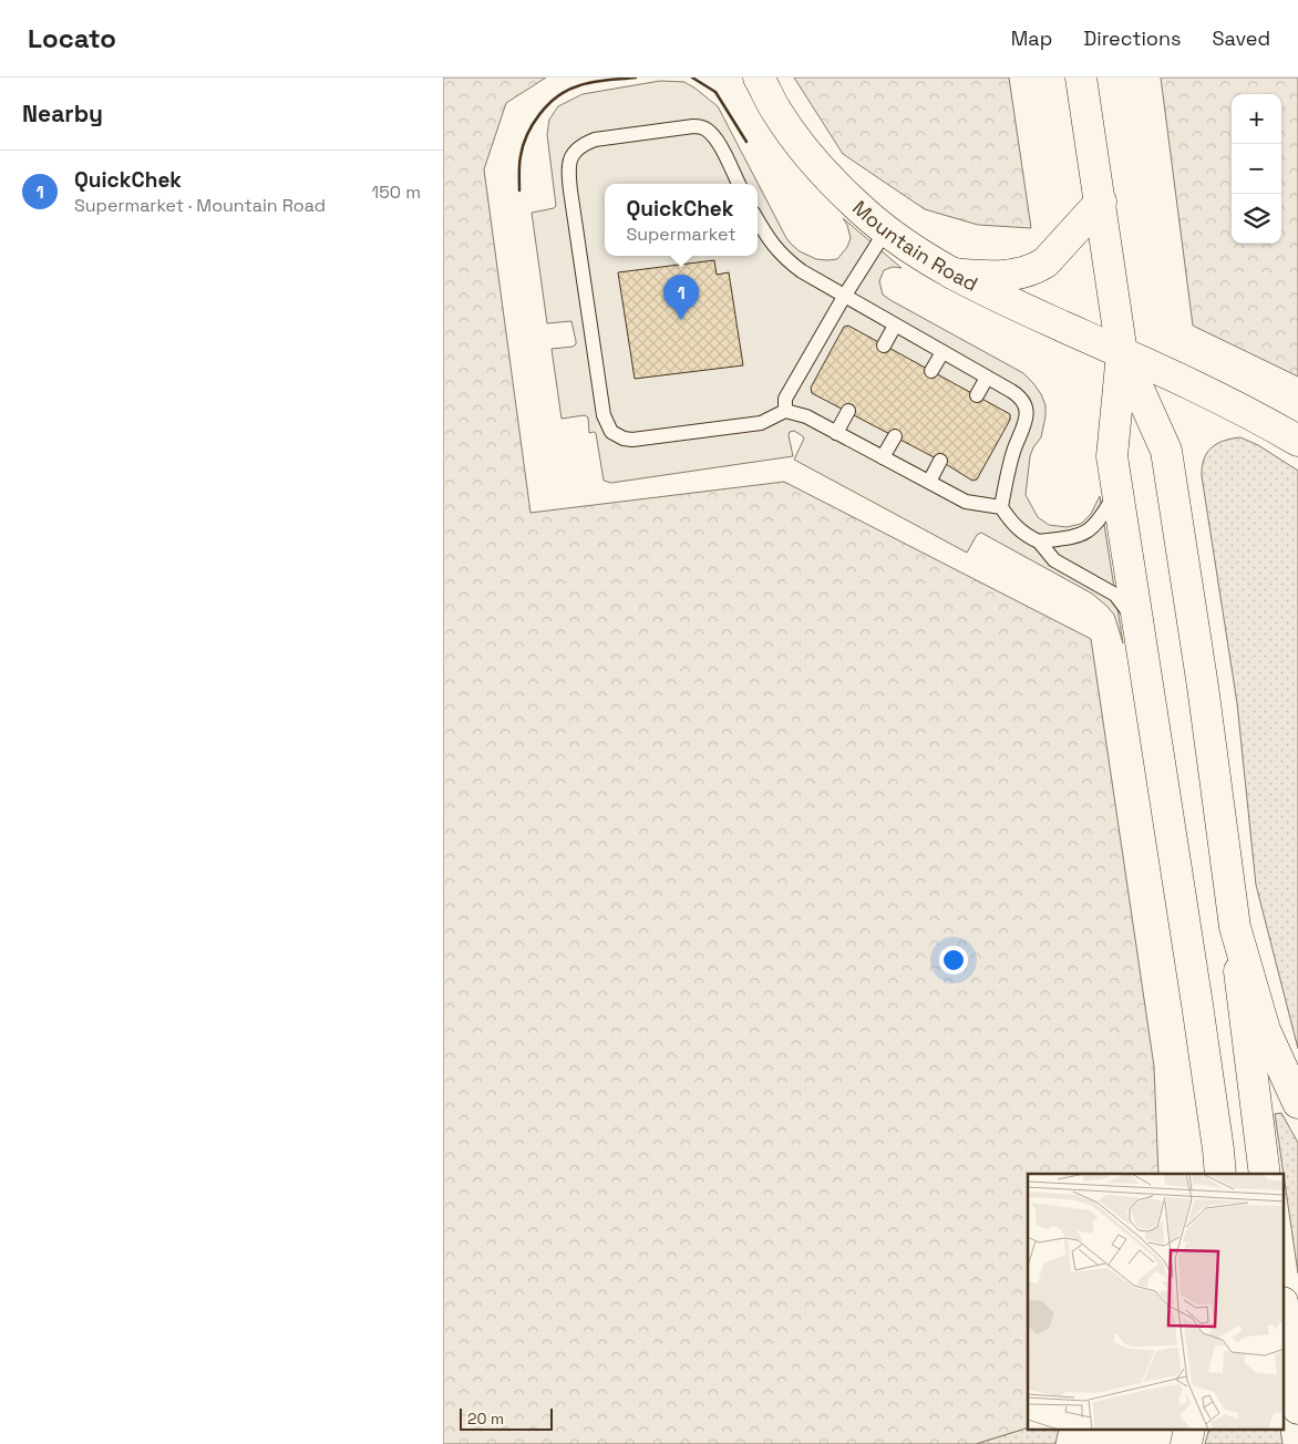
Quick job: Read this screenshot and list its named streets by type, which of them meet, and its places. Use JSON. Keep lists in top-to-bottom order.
{
  "streets": {
    "main road": ["Mountain Road"]
  },
  "scale_bar": "20 m",
  "page": {
    "header": "Locato",
    "nav": ["Map", "Directions", "Saved"],
    "heading": "Nearby",
    "map_buttons": ["+", "−"],
    "list": [
      {
        "mark": "1",
        "name": "QuickChek",
        "note": "Supermarket · Mountain Road",
        "value": "150 m"
      }
    ],
    "popup": ["QuickChek", "Supermarket"],
    "pins": "1",
    "scale": "20 m"
  }
}
